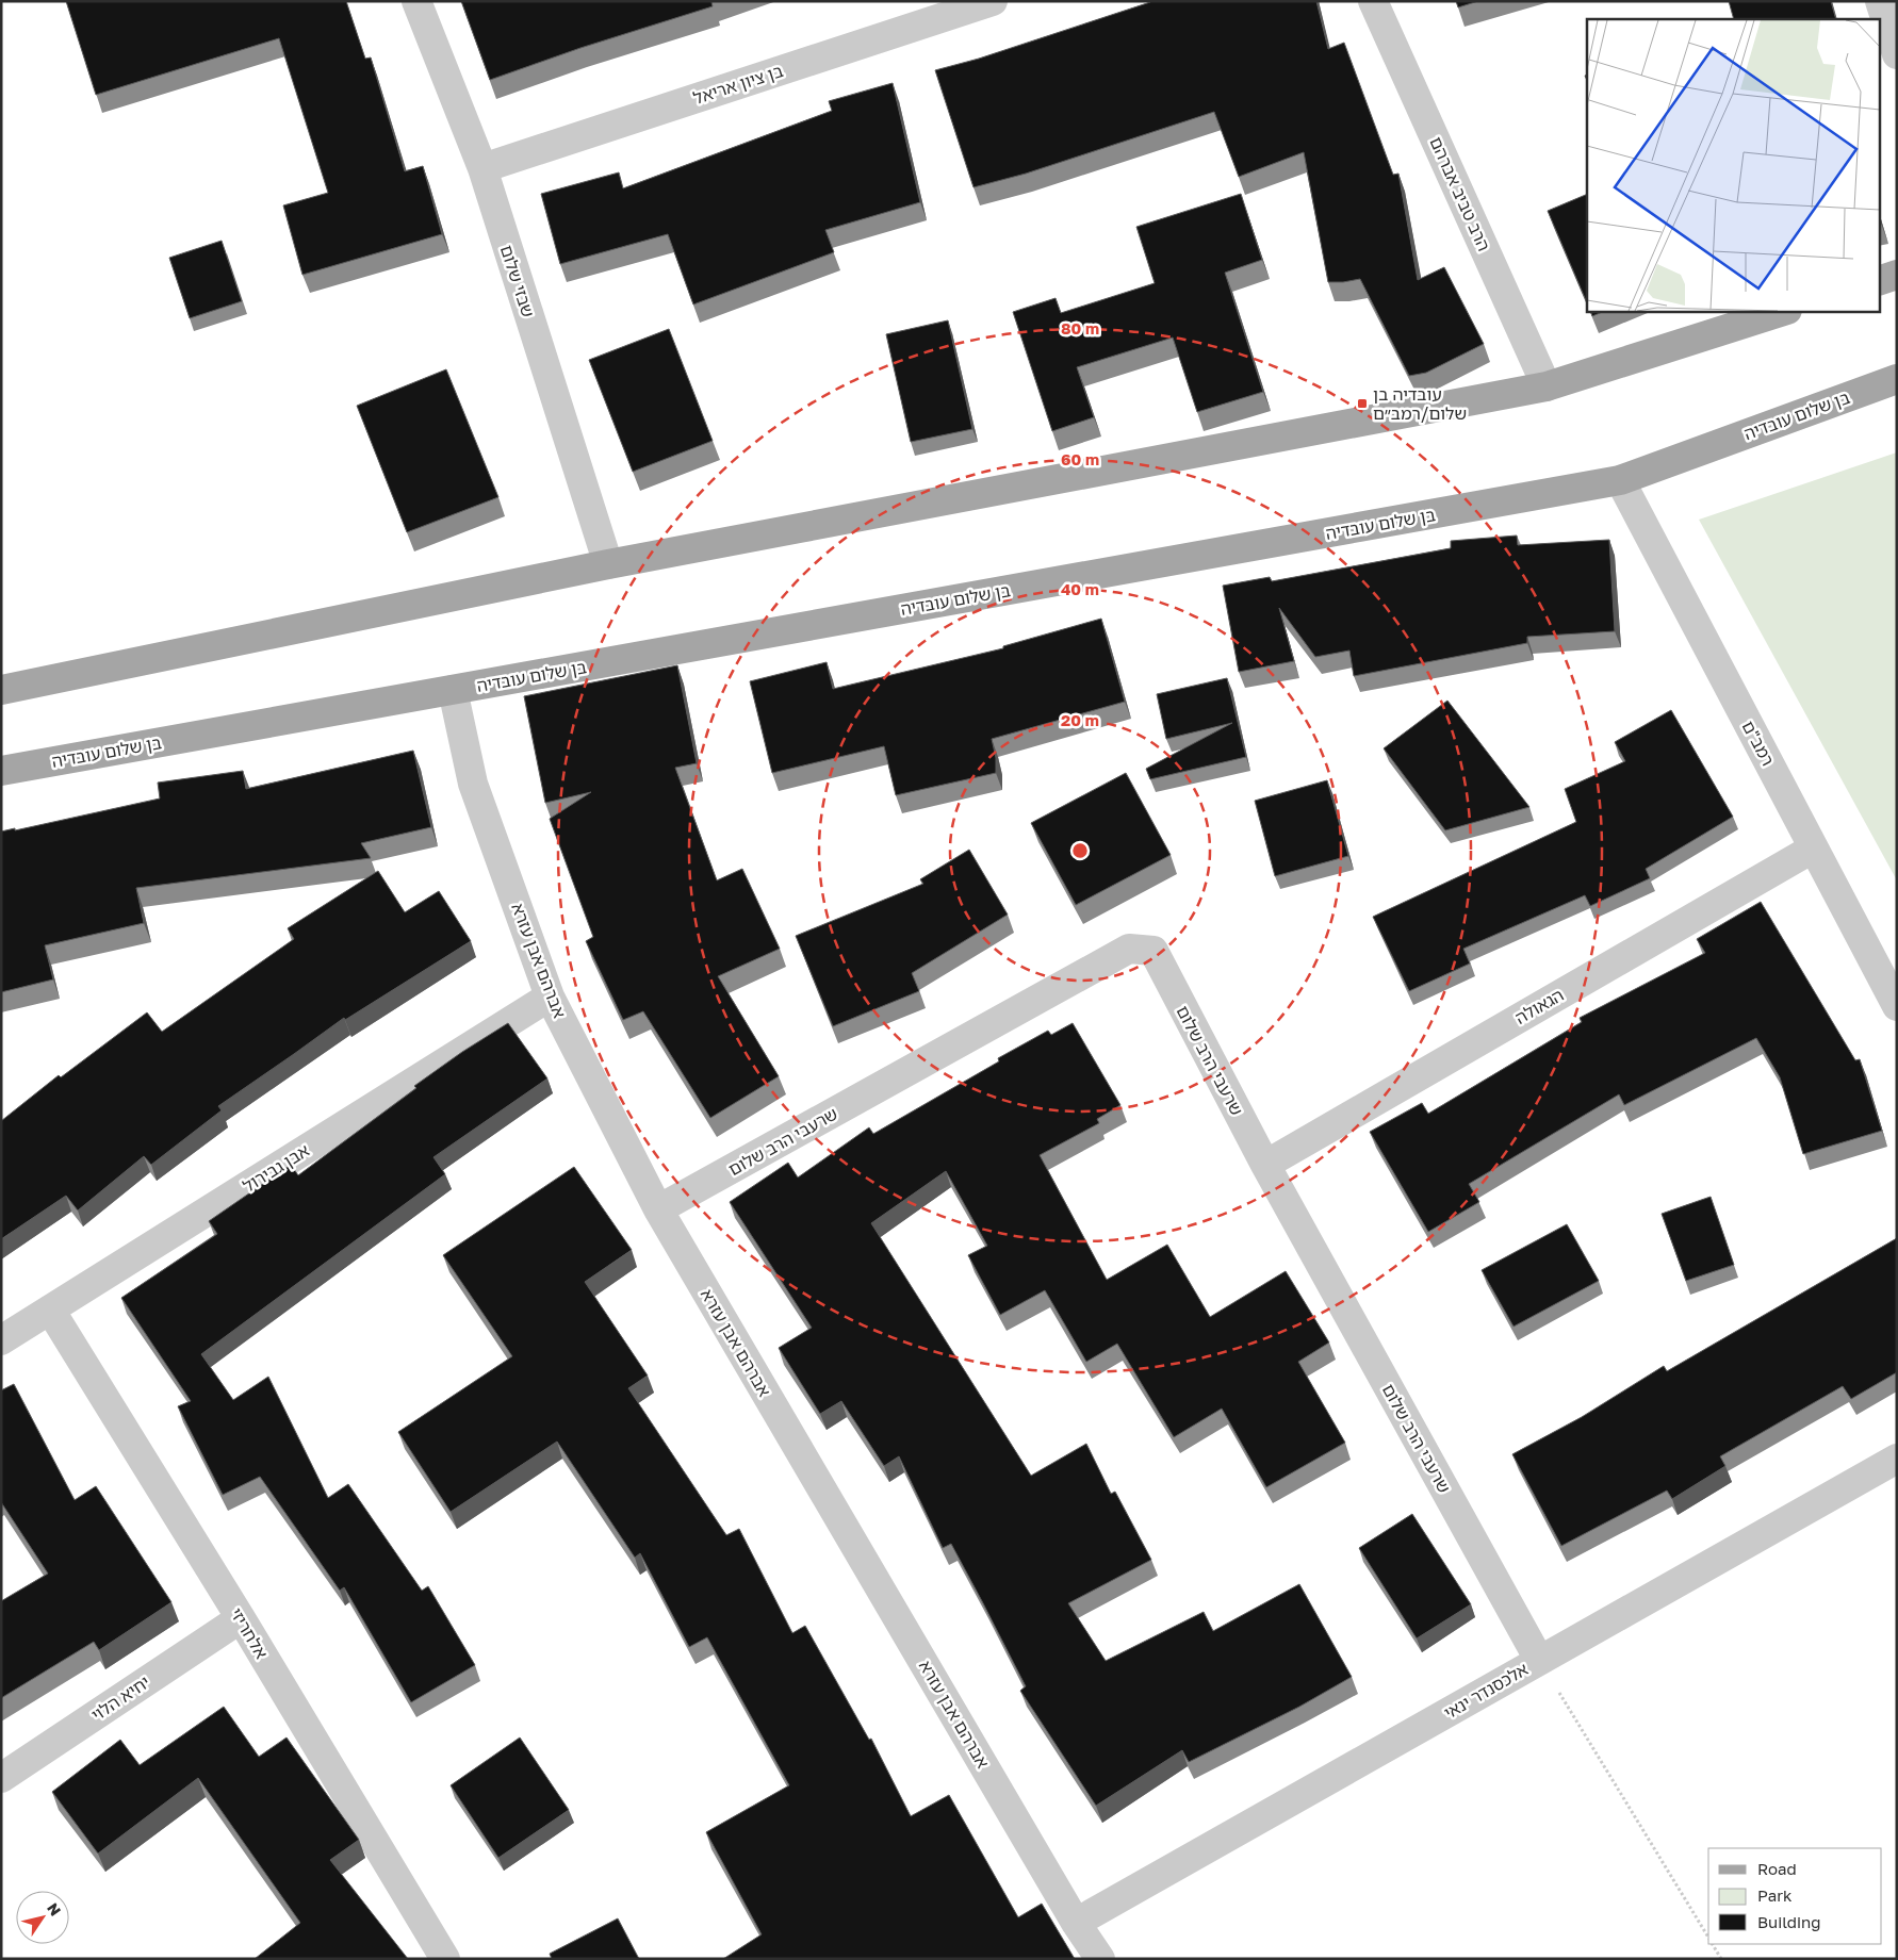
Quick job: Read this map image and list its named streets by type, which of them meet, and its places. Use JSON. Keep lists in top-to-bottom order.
{
  "streets": {
    "main road": ["בן שלום עובדיה"],
    "street": [
      "בן ציון אריאל",
      "הרב טביב אברהם",
      "שבזי שלום",
      "רמב\"ם",
      "אברהם אבן עזרא",
      "הגאולה",
      "שרעבי הרב שלום",
      "אבן גבירול",
      "אלחריזי",
      "אלכסנדר ינאי",
      "יחיא הלוי"
    ]
  },
  "crossings": [
    ["בן ציון אריאל", "שבזי שלום"],
    ["בן שלום עובדיה", "רמב\"ם"],
    ["בן שלום עובדיה", "אברהם אבן עזרא"],
    ["רמב\"ם", "הגאולה"],
    ["אברהם אבן עזרא", "שרעבי הרב שלום"],
    ["אברהם אבן עזרא", "אבן גבירול"],
    ["אברהם אבן עזרא", "אלכסנדר ינאי"],
    ["הגאולה", "שרעבי הרב שלום"],
    ["שרעבי הרב שלום", "אלכסנדר ינאי"],
    ["אבן גבירול", "אלחריזי"],
    ["אלחריזי", "יחיא הלוי"]
  ],
  "places": {
    "transit": ["עובדיה בן שלום/רמב״ם"]
  },
  "legend": ["Road", "Park", "Building"],
  "north": "top right",
  "rings": [
    "80 m",
    "60 m",
    "40 m",
    "20 m"
  ]
}
